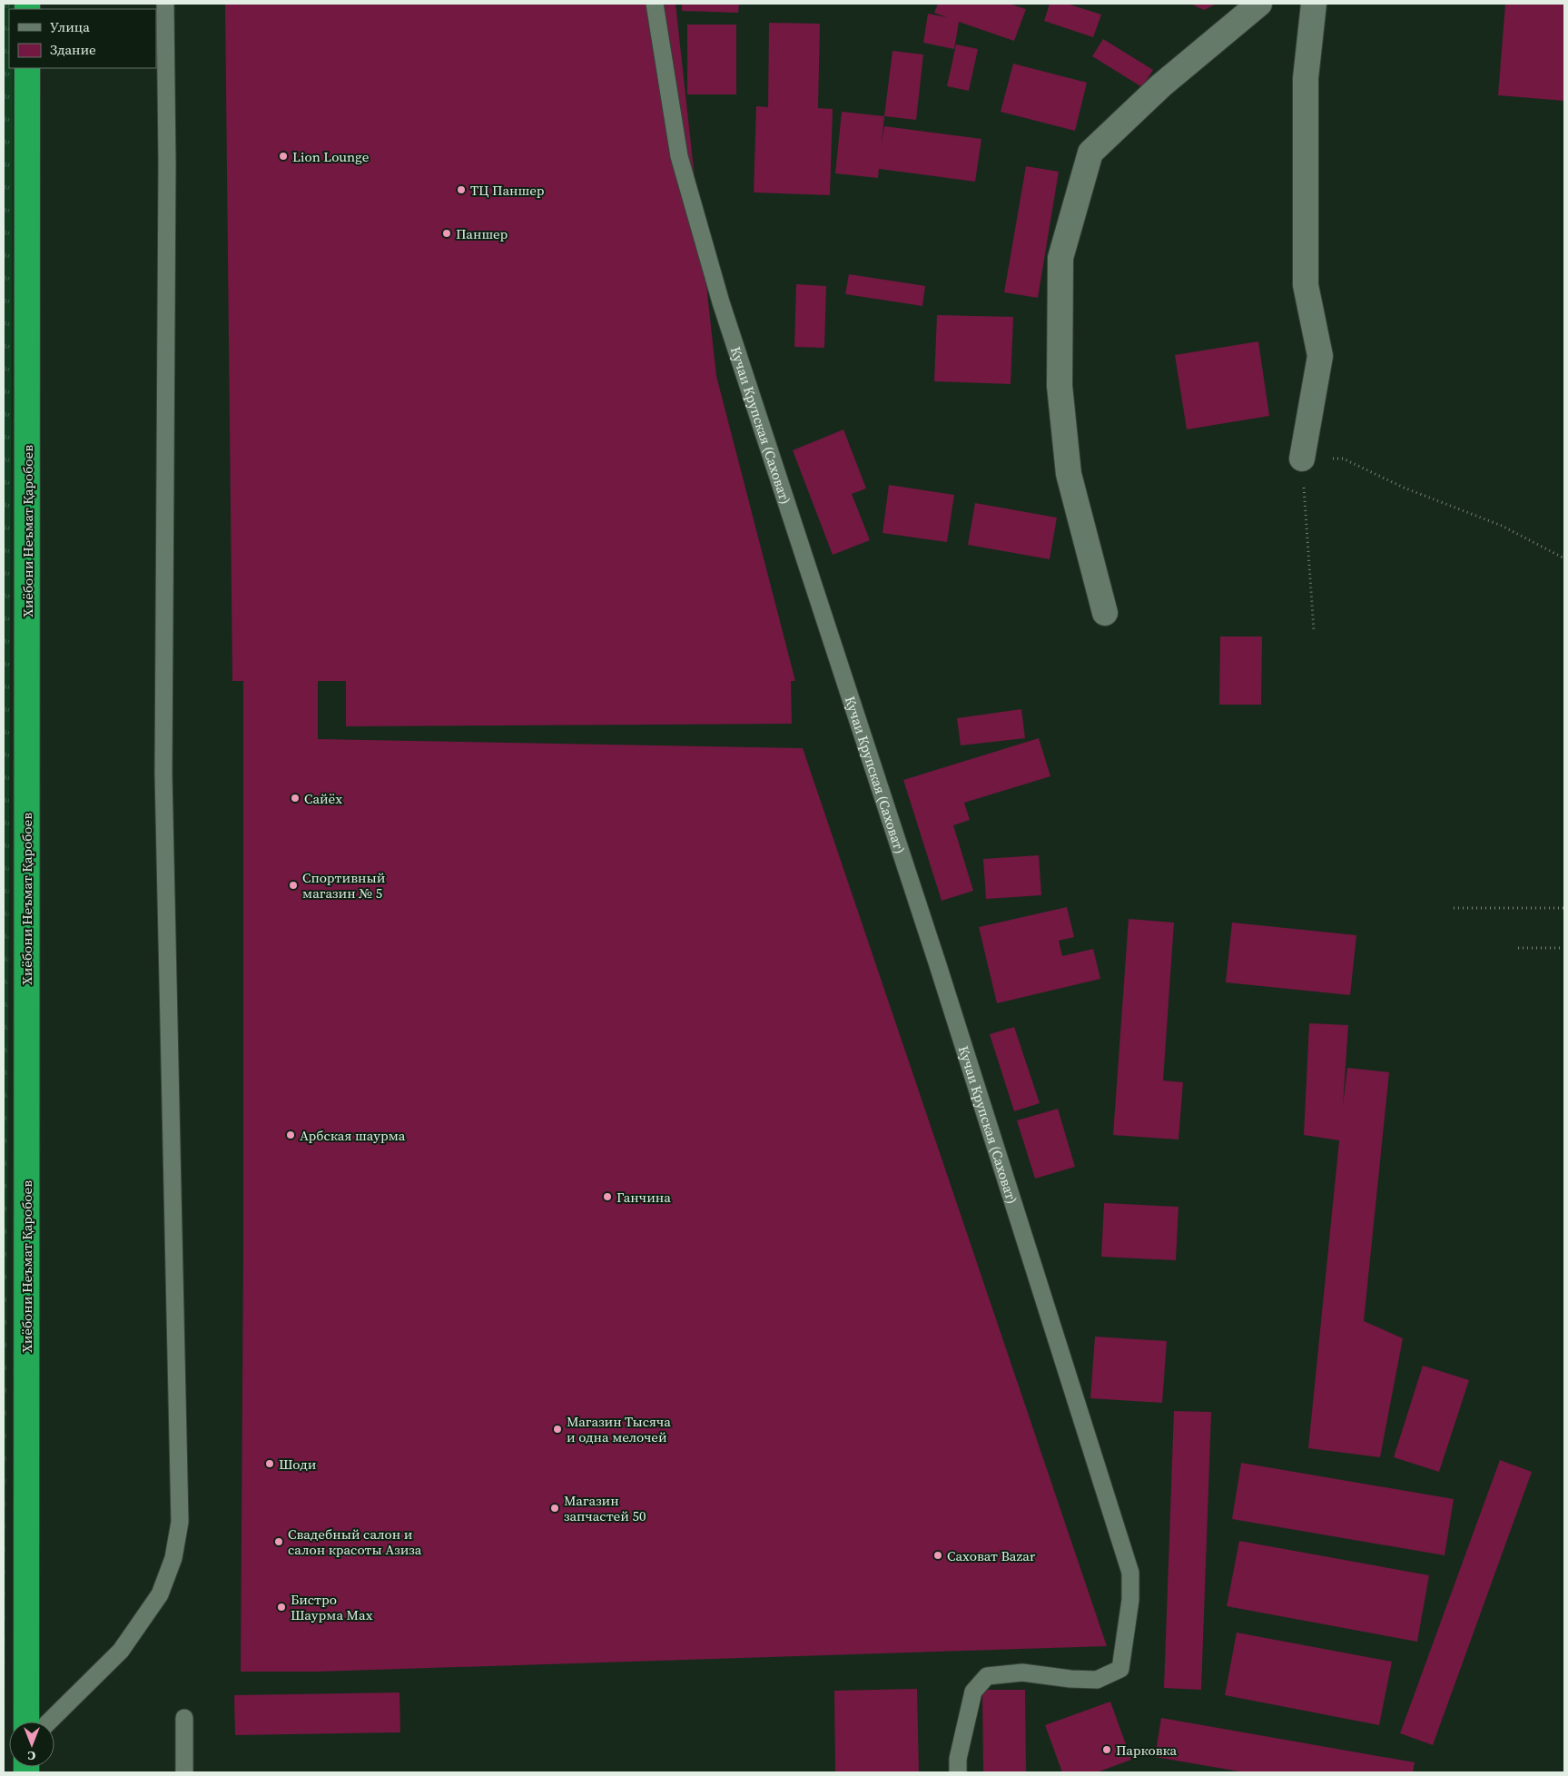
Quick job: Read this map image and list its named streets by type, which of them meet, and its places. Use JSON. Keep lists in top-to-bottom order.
{
  "streets": {
    "highway": ["Хиёбони Неъмат Қаробоев"],
    "lane": ["Кучаи Крупская (Саховат)"]
  },
  "places": [
    "Lion Lounge",
    "ТЦ Паншер",
    "Паншер",
    "Сайёх",
    "Спортивный магазин № 5",
    "Арбская шаурма",
    "Ганчина",
    "Магазин Тысяча и одна мелочей",
    "Шоди",
    "Магазин запчастей 50",
    "Свадебный салон и салон красоты Азиза",
    "Саховат Bazar",
    "Бистро Шаурма Мax",
    "Парковка"
  ],
  "legend": ["Улица", "Здание"],
  "north": "bottom"
}
